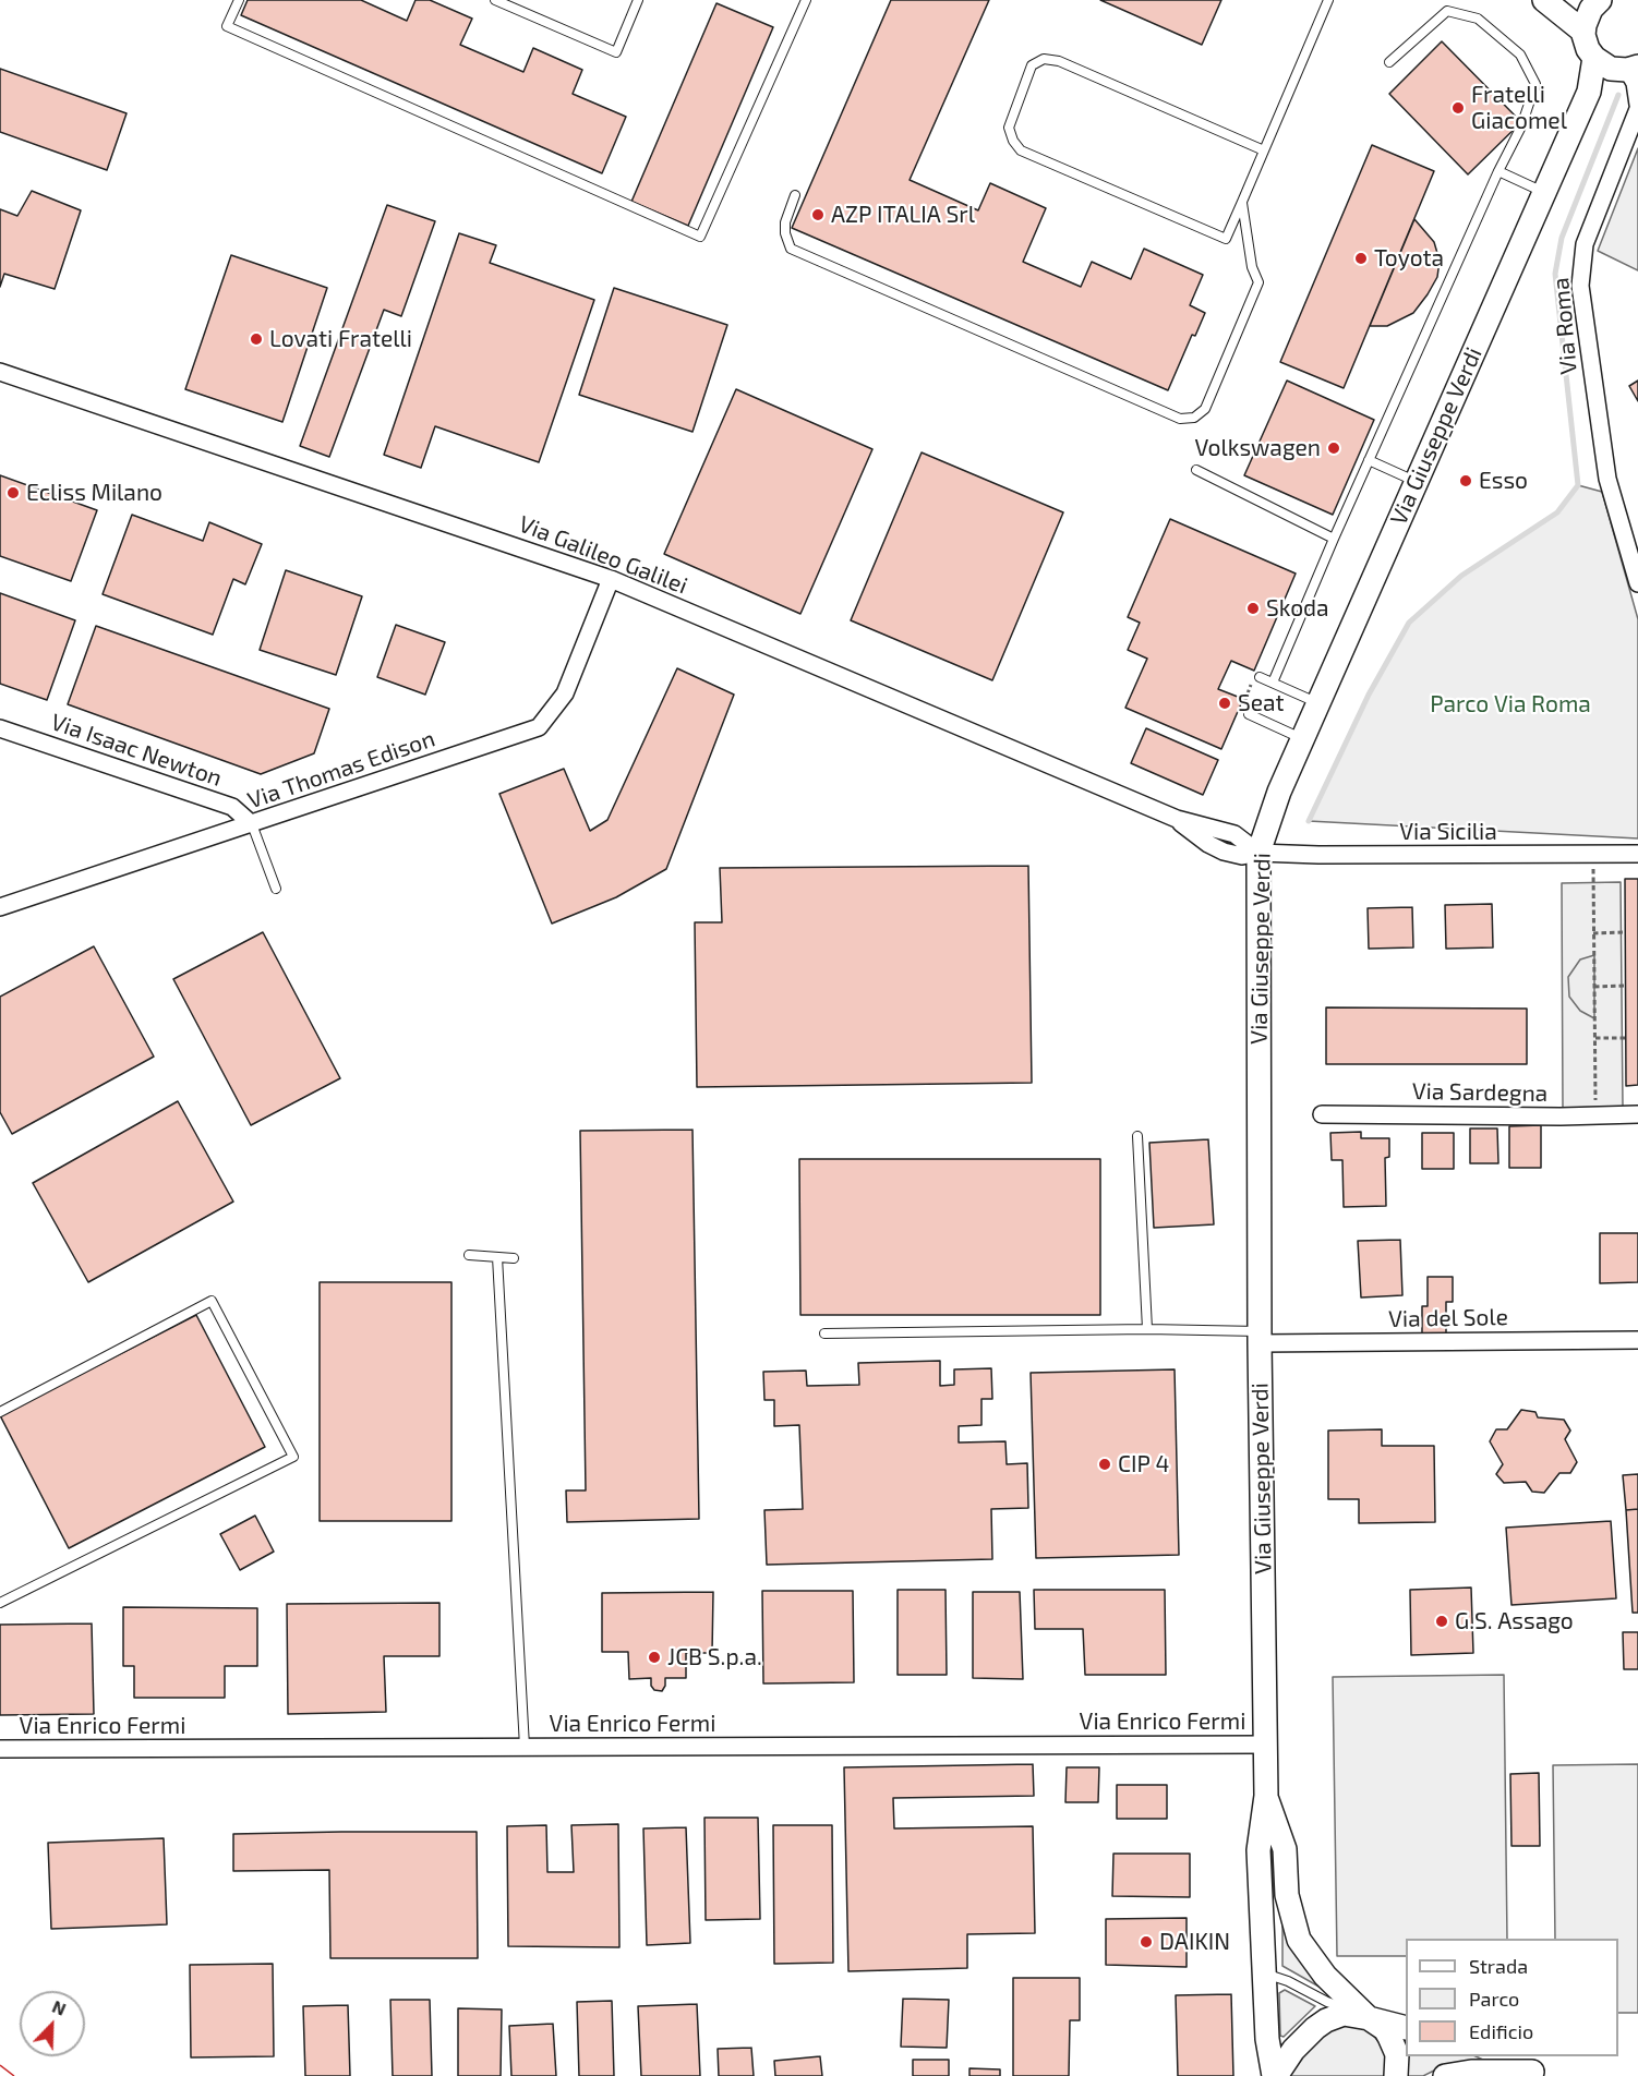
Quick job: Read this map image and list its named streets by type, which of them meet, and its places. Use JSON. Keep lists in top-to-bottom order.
{
  "streets": {
    "main road": ["Via Giuseppe Verdi"],
    "street": [
      "Via Roma",
      "Via Galileo Galilei",
      "Via Isaac Newton",
      "Via Thomas Edison",
      "Via Sicilia",
      "Via Sardegna",
      "Via del Sole",
      "Via Enrico Fermi"
    ]
  },
  "crossings": [
    ["Via Roma", "Via Giuseppe Verdi"],
    ["Via Giuseppe Verdi", "Via Galileo Galilei"],
    ["Via Giuseppe Verdi", "Via Sicilia"],
    ["Via Giuseppe Verdi", "Via del Sole"],
    ["Via Giuseppe Verdi", "Via Enrico Fermi"],
    ["Via Galileo Galilei", "Via Thomas Edison"],
    ["Via Galileo Galilei", "Via Sicilia"],
    ["Via Isaac Newton", "Via Thomas Edison"]
  ],
  "parks": ["Parco Via Roma"],
  "places": [
    "Fratelli Giacomel",
    "AZP ITALIA Srl",
    "Toyota",
    "Lovati Fratelli",
    "Volkswagen",
    "Esso",
    "Ecliss Milano",
    "Skoda",
    "Seat",
    "CIP 4",
    "G.S. Assago",
    "JCB S.p.a.",
    "DAIKIN"
  ],
  "legend": ["Strada", "Parco", "Edificio"],
  "north": "top right"
}
